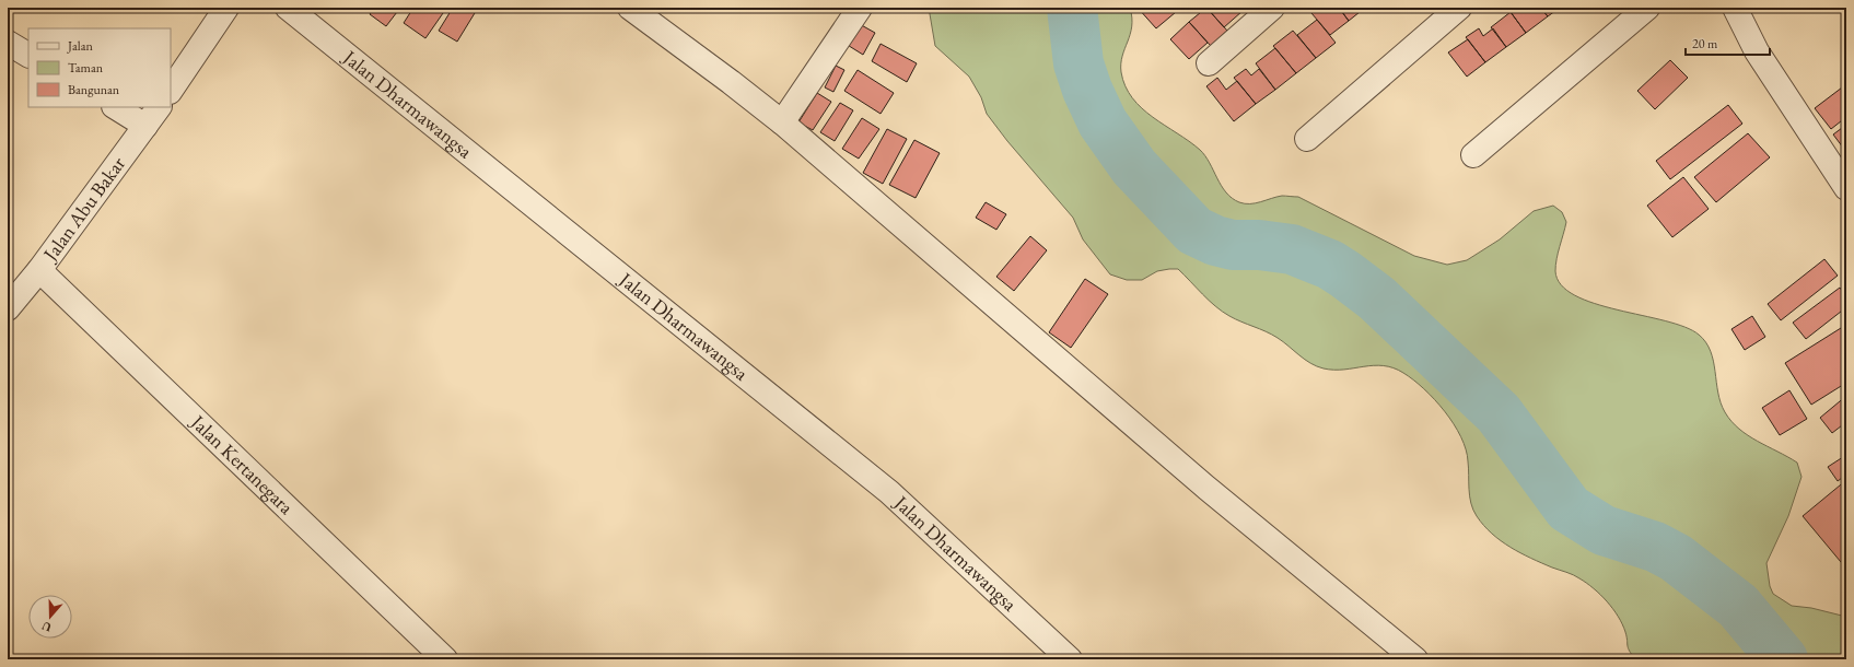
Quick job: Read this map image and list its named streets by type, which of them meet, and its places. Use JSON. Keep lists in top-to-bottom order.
{
  "streets": {
    "street": ["Jalan Dharmawangsa", "Jalan Abu Bakar", "Jalan Kertanegara"]
  },
  "crossings": [
    ["Jalan Abu Bakar", "Jalan Kertanegara"]
  ],
  "legend": ["Jalan", "Taman", "Bangunan"],
  "scale_bar": "20 m",
  "north": "bottom"
}
